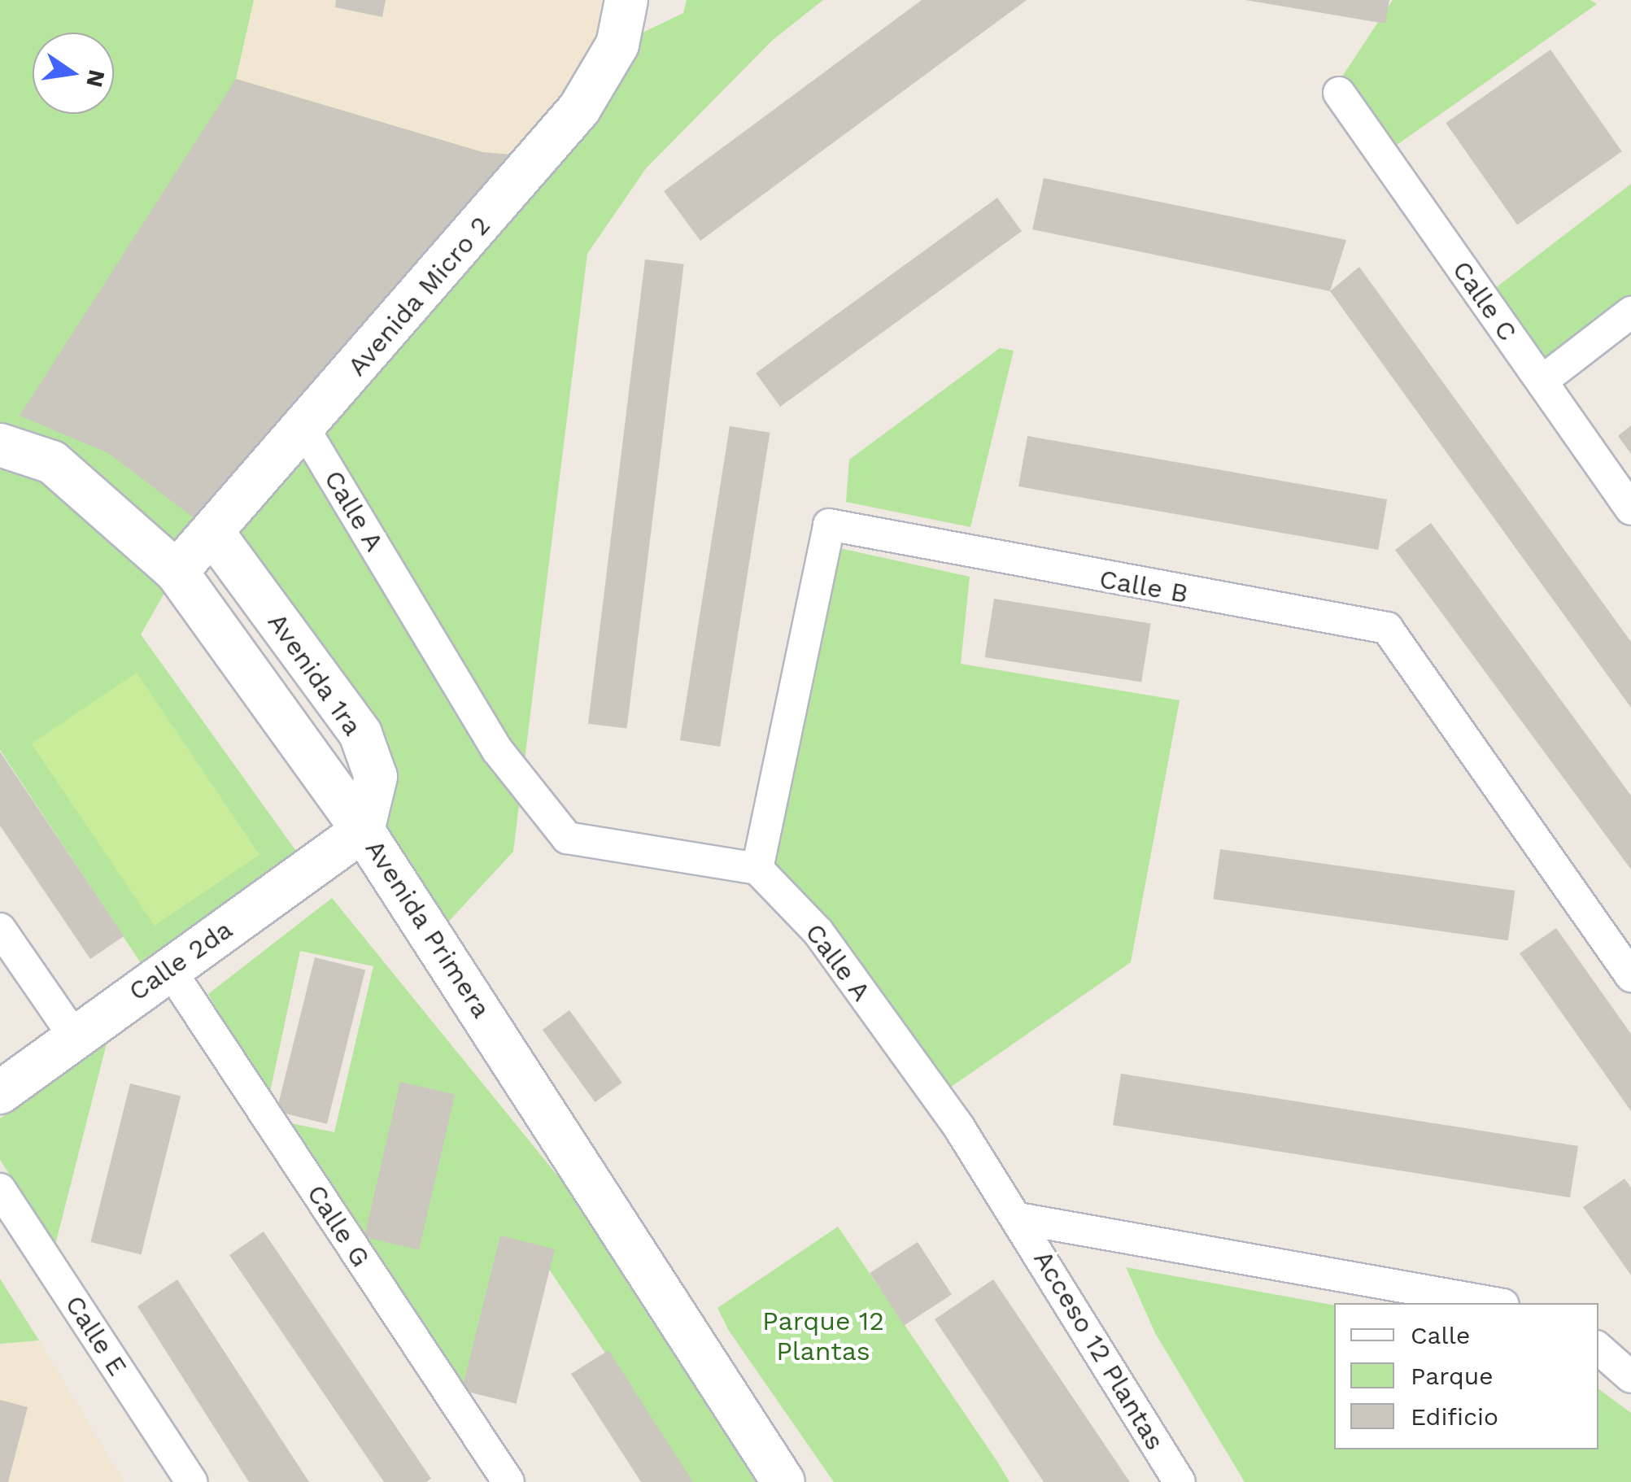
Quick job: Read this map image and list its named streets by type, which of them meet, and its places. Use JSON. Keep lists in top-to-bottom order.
{
  "streets": {
    "street": [
      "Avenida Micro 2",
      "Calle C",
      "Calle A",
      "Calle B",
      "Avenida 1ra",
      "Avenida Primera",
      "Calle 2da",
      "Calle G",
      "Calle E",
      "Acceso 12 Plantas"
    ]
  },
  "crossings": [
    ["Avenida Micro 2", "Calle A"],
    ["Avenida Micro 2", "Avenida 1ra"],
    ["Avenida Micro 2", "Avenida Primera"],
    ["Calle A", "Calle B"],
    ["Calle A", "Acceso 12 Plantas"],
    ["Avenida 1ra", "Avenida Primera"],
    ["Avenida 1ra", "Calle 2da"],
    ["Avenida Primera", "Calle 2da"],
    ["Calle 2da", "Calle G"]
  ],
  "parks": ["Parque 12 Plantas"],
  "legend": ["Calle", "Parque", "Edificio"],
  "north": "right"
}
